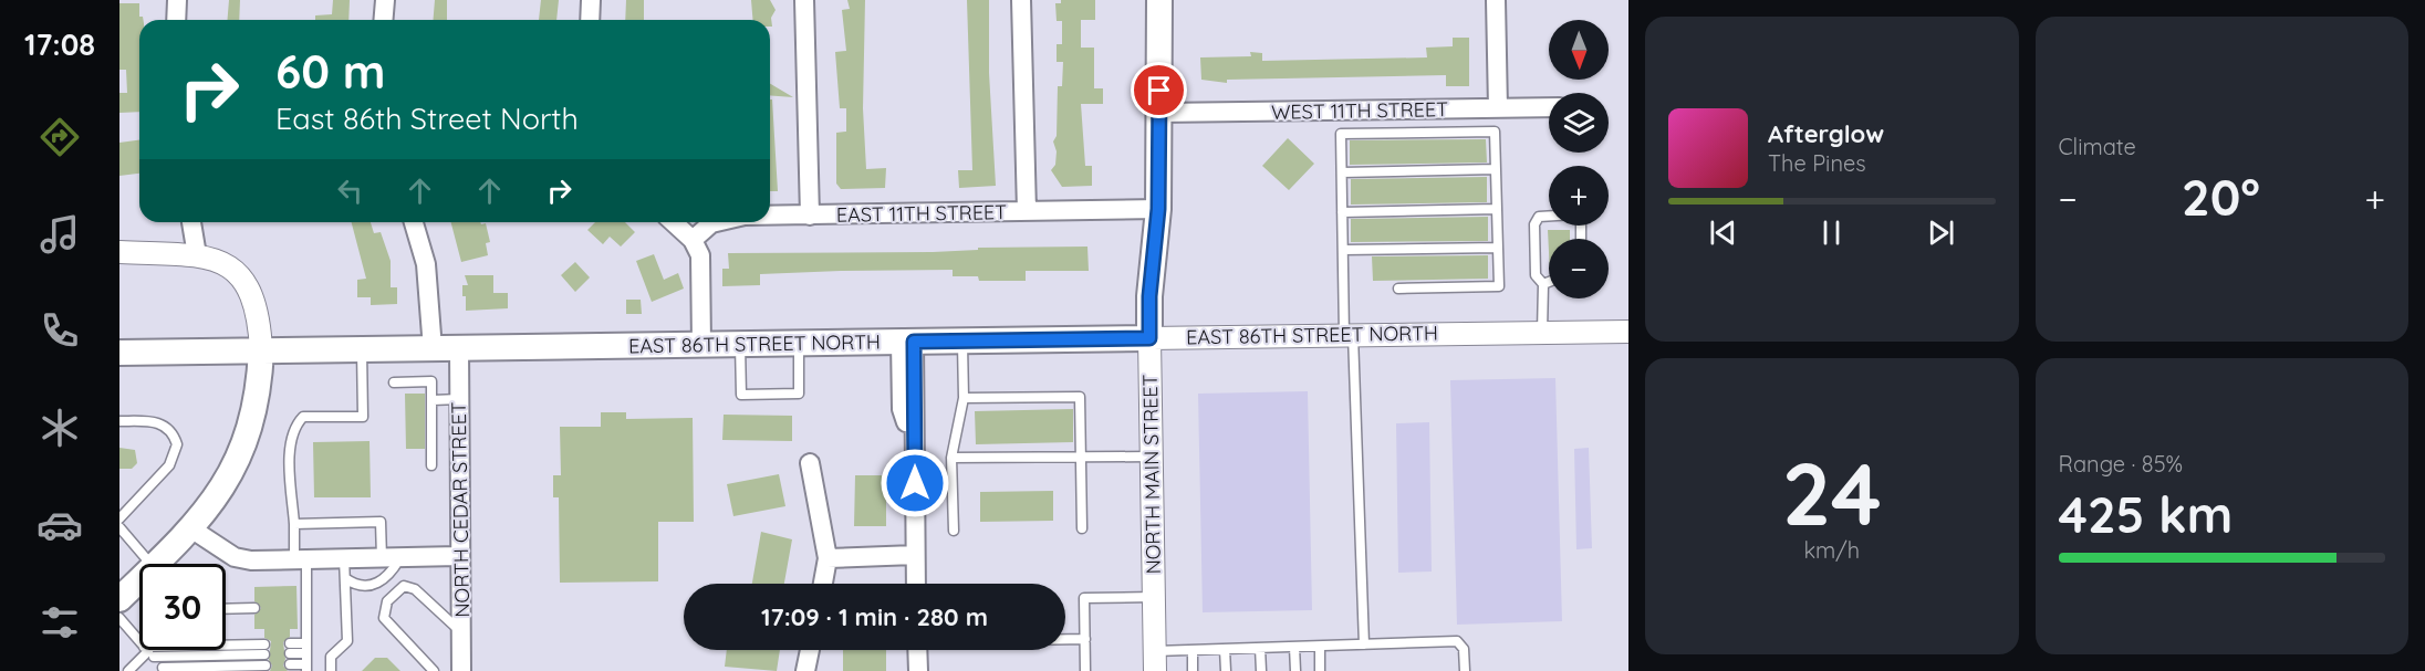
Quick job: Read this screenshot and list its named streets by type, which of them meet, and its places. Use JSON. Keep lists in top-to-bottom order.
{
  "streets": {
    "main road": ["EAST 86TH STREET NORTH", "NORTH MAIN STREET"],
    "street": ["WEST 11TH STREET", "EAST 11TH STREET", "NORTH CEDAR STREET"]
  },
  "crossings": [
    ["WEST 11TH STREET", "NORTH MAIN STREET"],
    ["EAST 11TH STREET", "NORTH MAIN STREET"],
    ["EAST 86TH STREET NORTH", "NORTH MAIN STREET"],
    ["EAST 86TH STREET NORTH", "NORTH CEDAR STREET"]
  ],
  "north": "bottom",
  "page": {
    "tabs": "17:08",
    "tile": [
      "Climate",
      ["24", "km/h"],
      ["Range · 85%", "425 km"]
    ],
    "map_buttons": ["+", "−"],
    "turn": ["60 m", "East 86th Street North"],
    "song": ["Afterglow", "The Pines"],
    "heat": ["−", "20°", "+"],
    "limit": "30",
    "trip": "17:09 · 1 min · 280 m"
  }
}
